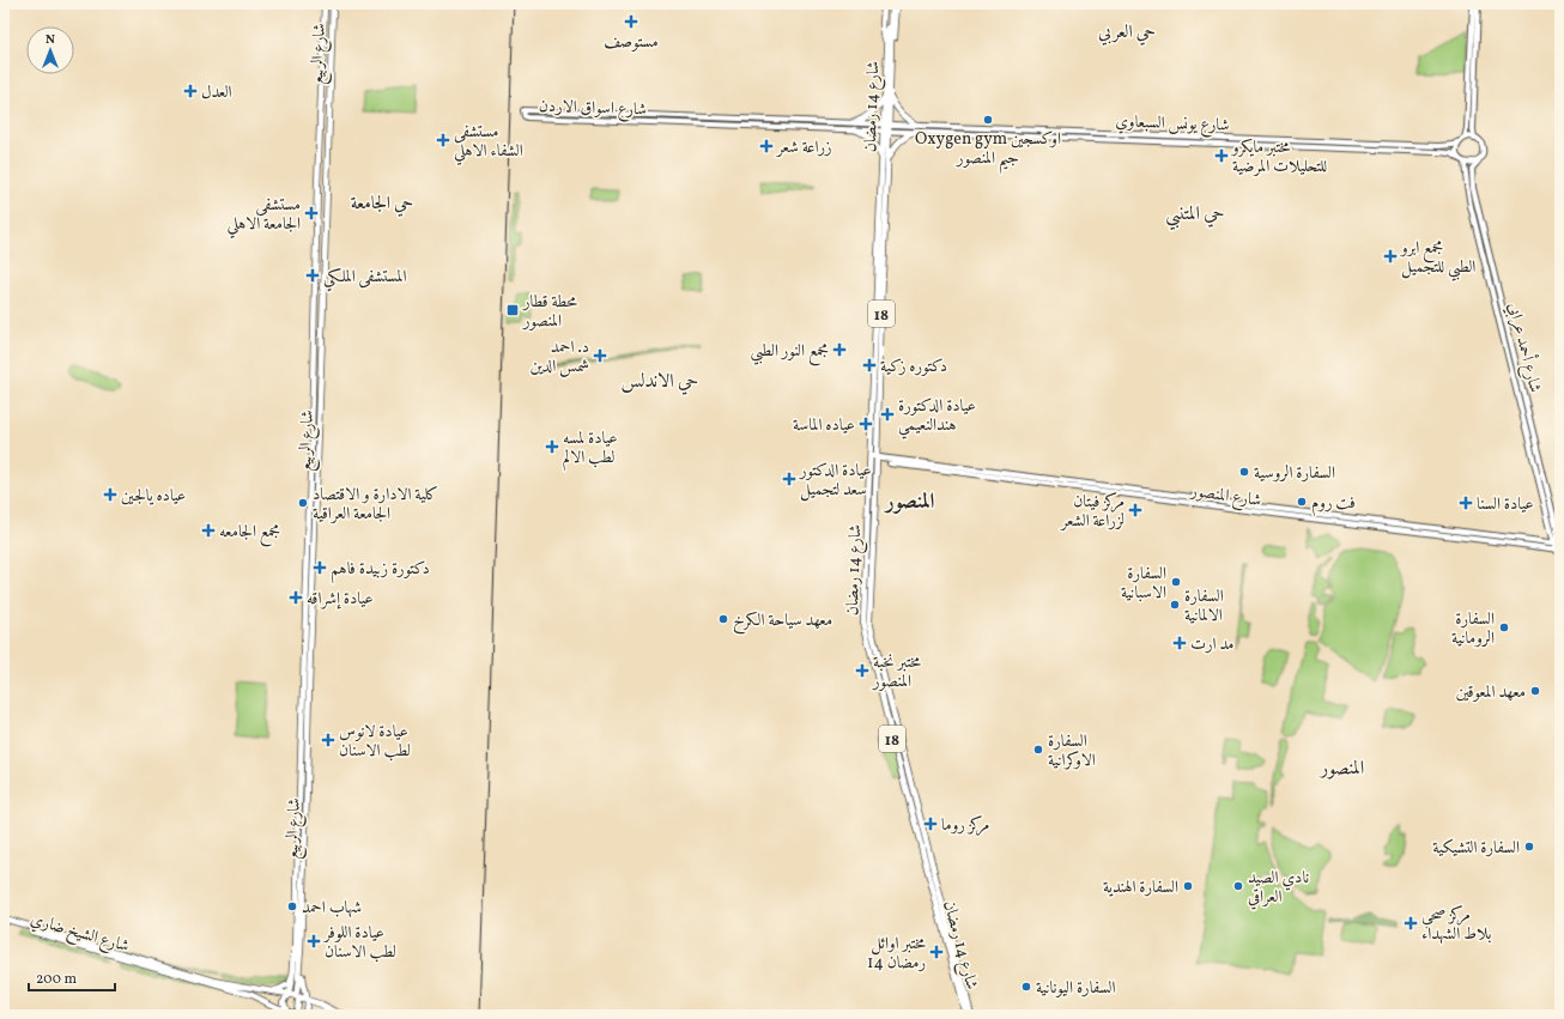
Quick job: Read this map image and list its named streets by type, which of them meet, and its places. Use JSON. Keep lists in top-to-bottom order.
{
  "streets": {
    "main road": [
      "شارع الربيع",
      "شارع اسواق الاردن",
      "شارع 14 رمضان",
      "شارع يونس السبعاوي",
      "18",
      "شارع أحمد عرابي",
      "شارع المنصور",
      "شارع الشيخ ضاري"
    ]
  },
  "crossings": [
    ["شارع اسواق الاردن", "شارع 14 رمضان"],
    ["شارع اسواق الاردن", "شارع يونس السبعاوي"],
    ["شارع 14 رمضان", "شارع يونس السبعاوي"],
    ["شارع 14 رمضان", "شارع المنصور"],
    ["شارع يونس السبعاوي", "شارع أحمد عرابي"],
    ["شارع أحمد عرابي", "شارع المنصور"]
  ],
  "districts": [
    "حي العربي",
    "حي الجامعة",
    "حي المتنبي",
    "حي الاندلس",
    "المنصور",
    "المنصور"
  ],
  "places": {
    "health": [
      "مستوصف",
      "العدل",
      "مستشفى الشفاء الاهلي",
      "زراعة شعر",
      "مختبر مايكرو للتحليلات المرضية",
      "مستشفى الجامعة الاهلي",
      "مجمع ابرو الطبي للتجميل",
      "المستشفى الملكي",
      "مجمع النور الطبي",
      "د. احمد شمس الدين",
      "دكتوره زكية",
      "عيادة الدكتورة هندالنعيمي",
      "عياده الماسة",
      "عيادة لمسه لطب الالم",
      "عيادة الدكتور سعد لتجميل",
      "عياده يالجين",
      "عيادة السنا",
      "مركز فيتان لزراعة الشعر",
      "مجمع الجامعه",
      "دكتورة زبيدة فاهم",
      "عيادة إشراقه",
      "مد ارت",
      "مختبر نخبة المنصور",
      "عيادة لانوس لطب الاسنان",
      "مركز روما",
      "مركز صحي بلاط الشهداء",
      "عيادة اللوفر لطب الاسنان",
      "مختبر اوائل 14 رمضان"
    ],
    "other": [
      "Oxygen gym اوكسجين جيم المنصور",
      "السفارة الروسية",
      "فت روم",
      "كلية الادارة و الاقتصاد الجامعة العراقية",
      "السفارة الاسبانية",
      "السفارة الالمانية",
      "معهد سياحة الكرخ",
      "السفارة الرومانية",
      "معهد المعوقين",
      "السفارة الاوكرانية",
      "السفارة التشيكية",
      "السفارة الهندية",
      "نادي الصيد العراقي",
      "شهاب احمد",
      "السفارة اليونانية"
    ],
    "transit": ["محطة قطار المنصور"]
  },
  "scale_bar": "200 m",
  "north": "top"
}
